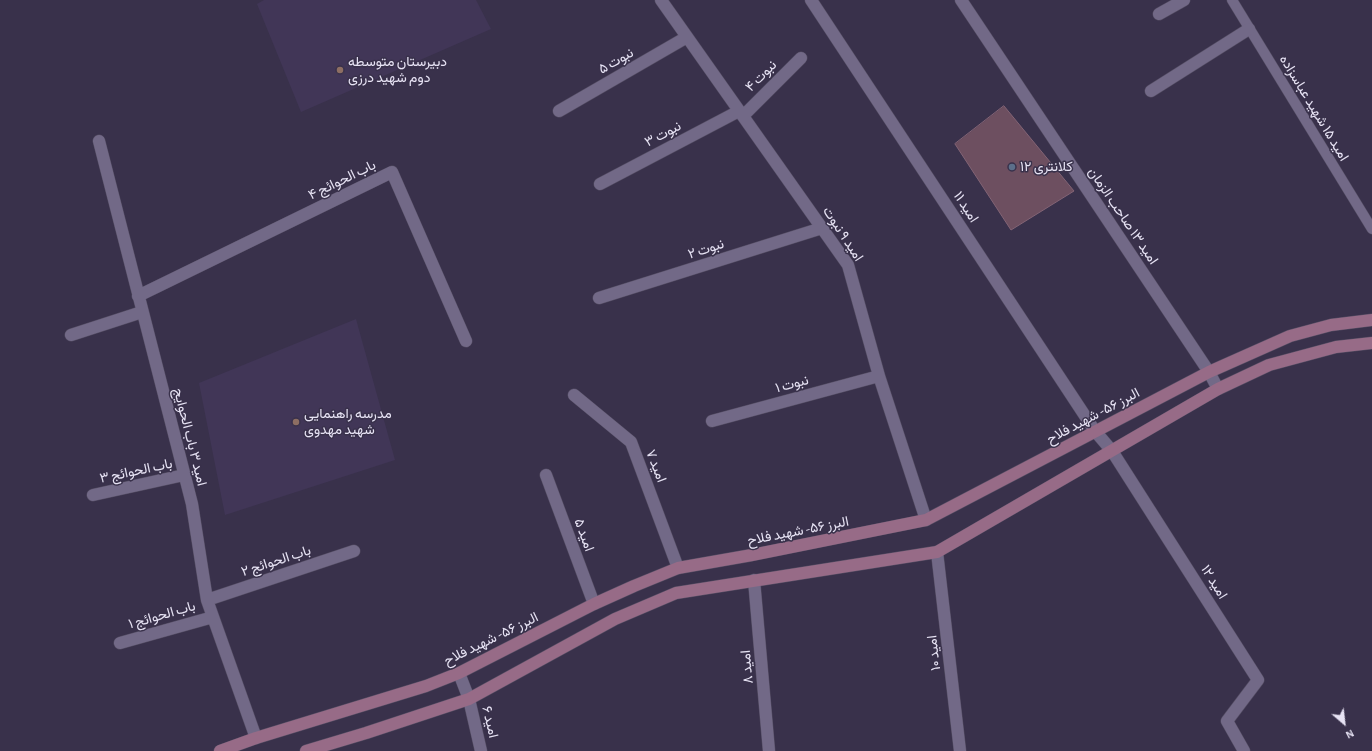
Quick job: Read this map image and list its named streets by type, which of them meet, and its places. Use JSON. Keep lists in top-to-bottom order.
{
  "streets": {
    "street": [
      "نبوت ۵",
      "نبوت ۴",
      "نبوت ۳",
      "باب الحوائج ۴",
      "امید ۱۱",
      "امید ۱۳ صاحب الزمان",
      "امید ۹ نبوت",
      "نبوت ۲",
      "نبوت ۱",
      "البرز ۵۶- شهید فلاح",
      "امید ۳ باب الحوایج",
      "امید ۷",
      "باب الحوائج ۳",
      "امید ۵",
      "باب الحوائج ۲",
      "امید ۱۲",
      "باب الحوائج ۱",
      "امید ۱۰",
      "امید ۸",
      "امید ۶"
    ],
    "lane": ["امید ۱۵ شهید عباسزاده"]
  },
  "crossings": [
    ["نبوت ۵", "امید ۹ نبوت"],
    ["نبوت ۴", "نبوت ۳"],
    ["نبوت ۴", "امید ۹ نبوت"],
    ["نبوت ۳", "امید ۹ نبوت"],
    ["باب الحوائج ۴", "امید ۳ باب الحوایج"],
    ["امید ۱۱", "البرز ۵۶- شهید فلاح"],
    ["امید ۱۱", "امید ۱۲"],
    ["امید ۱۳ صاحب الزمان", "البرز ۵۶- شهید فلاح"],
    ["امید ۹ نبوت", "نبوت ۲"],
    ["امید ۹ نبوت", "نبوت ۱"],
    ["امید ۹ نبوت", "البرز ۵۶- شهید فلاح"],
    ["البرز ۵۶- شهید فلاح", "امید ۳ باب الحوایج"],
    ["البرز ۵۶- شهید فلاح", "امید ۷"],
    ["البرز ۵۶- شهید فلاح", "امید ۵"],
    ["البرز ۵۶- شهید فلاح", "امید ۱۲"],
    ["البرز ۵۶- شهید فلاح", "امید ۶"],
    ["امید ۳ باب الحوایج", "باب الحوائج ۳"],
    ["امید ۳ باب الحوایج", "باب الحوائج ۲"],
    ["امید ۳ باب الحوایج", "باب الحوائج ۱"]
  ],
  "places": ["دبیرستان متوسطه دوم شهید درزی", "کلانتری ۱۲", "مدرسه راهنمایی شهید مهدوی"],
  "north": "bottom right"
}
